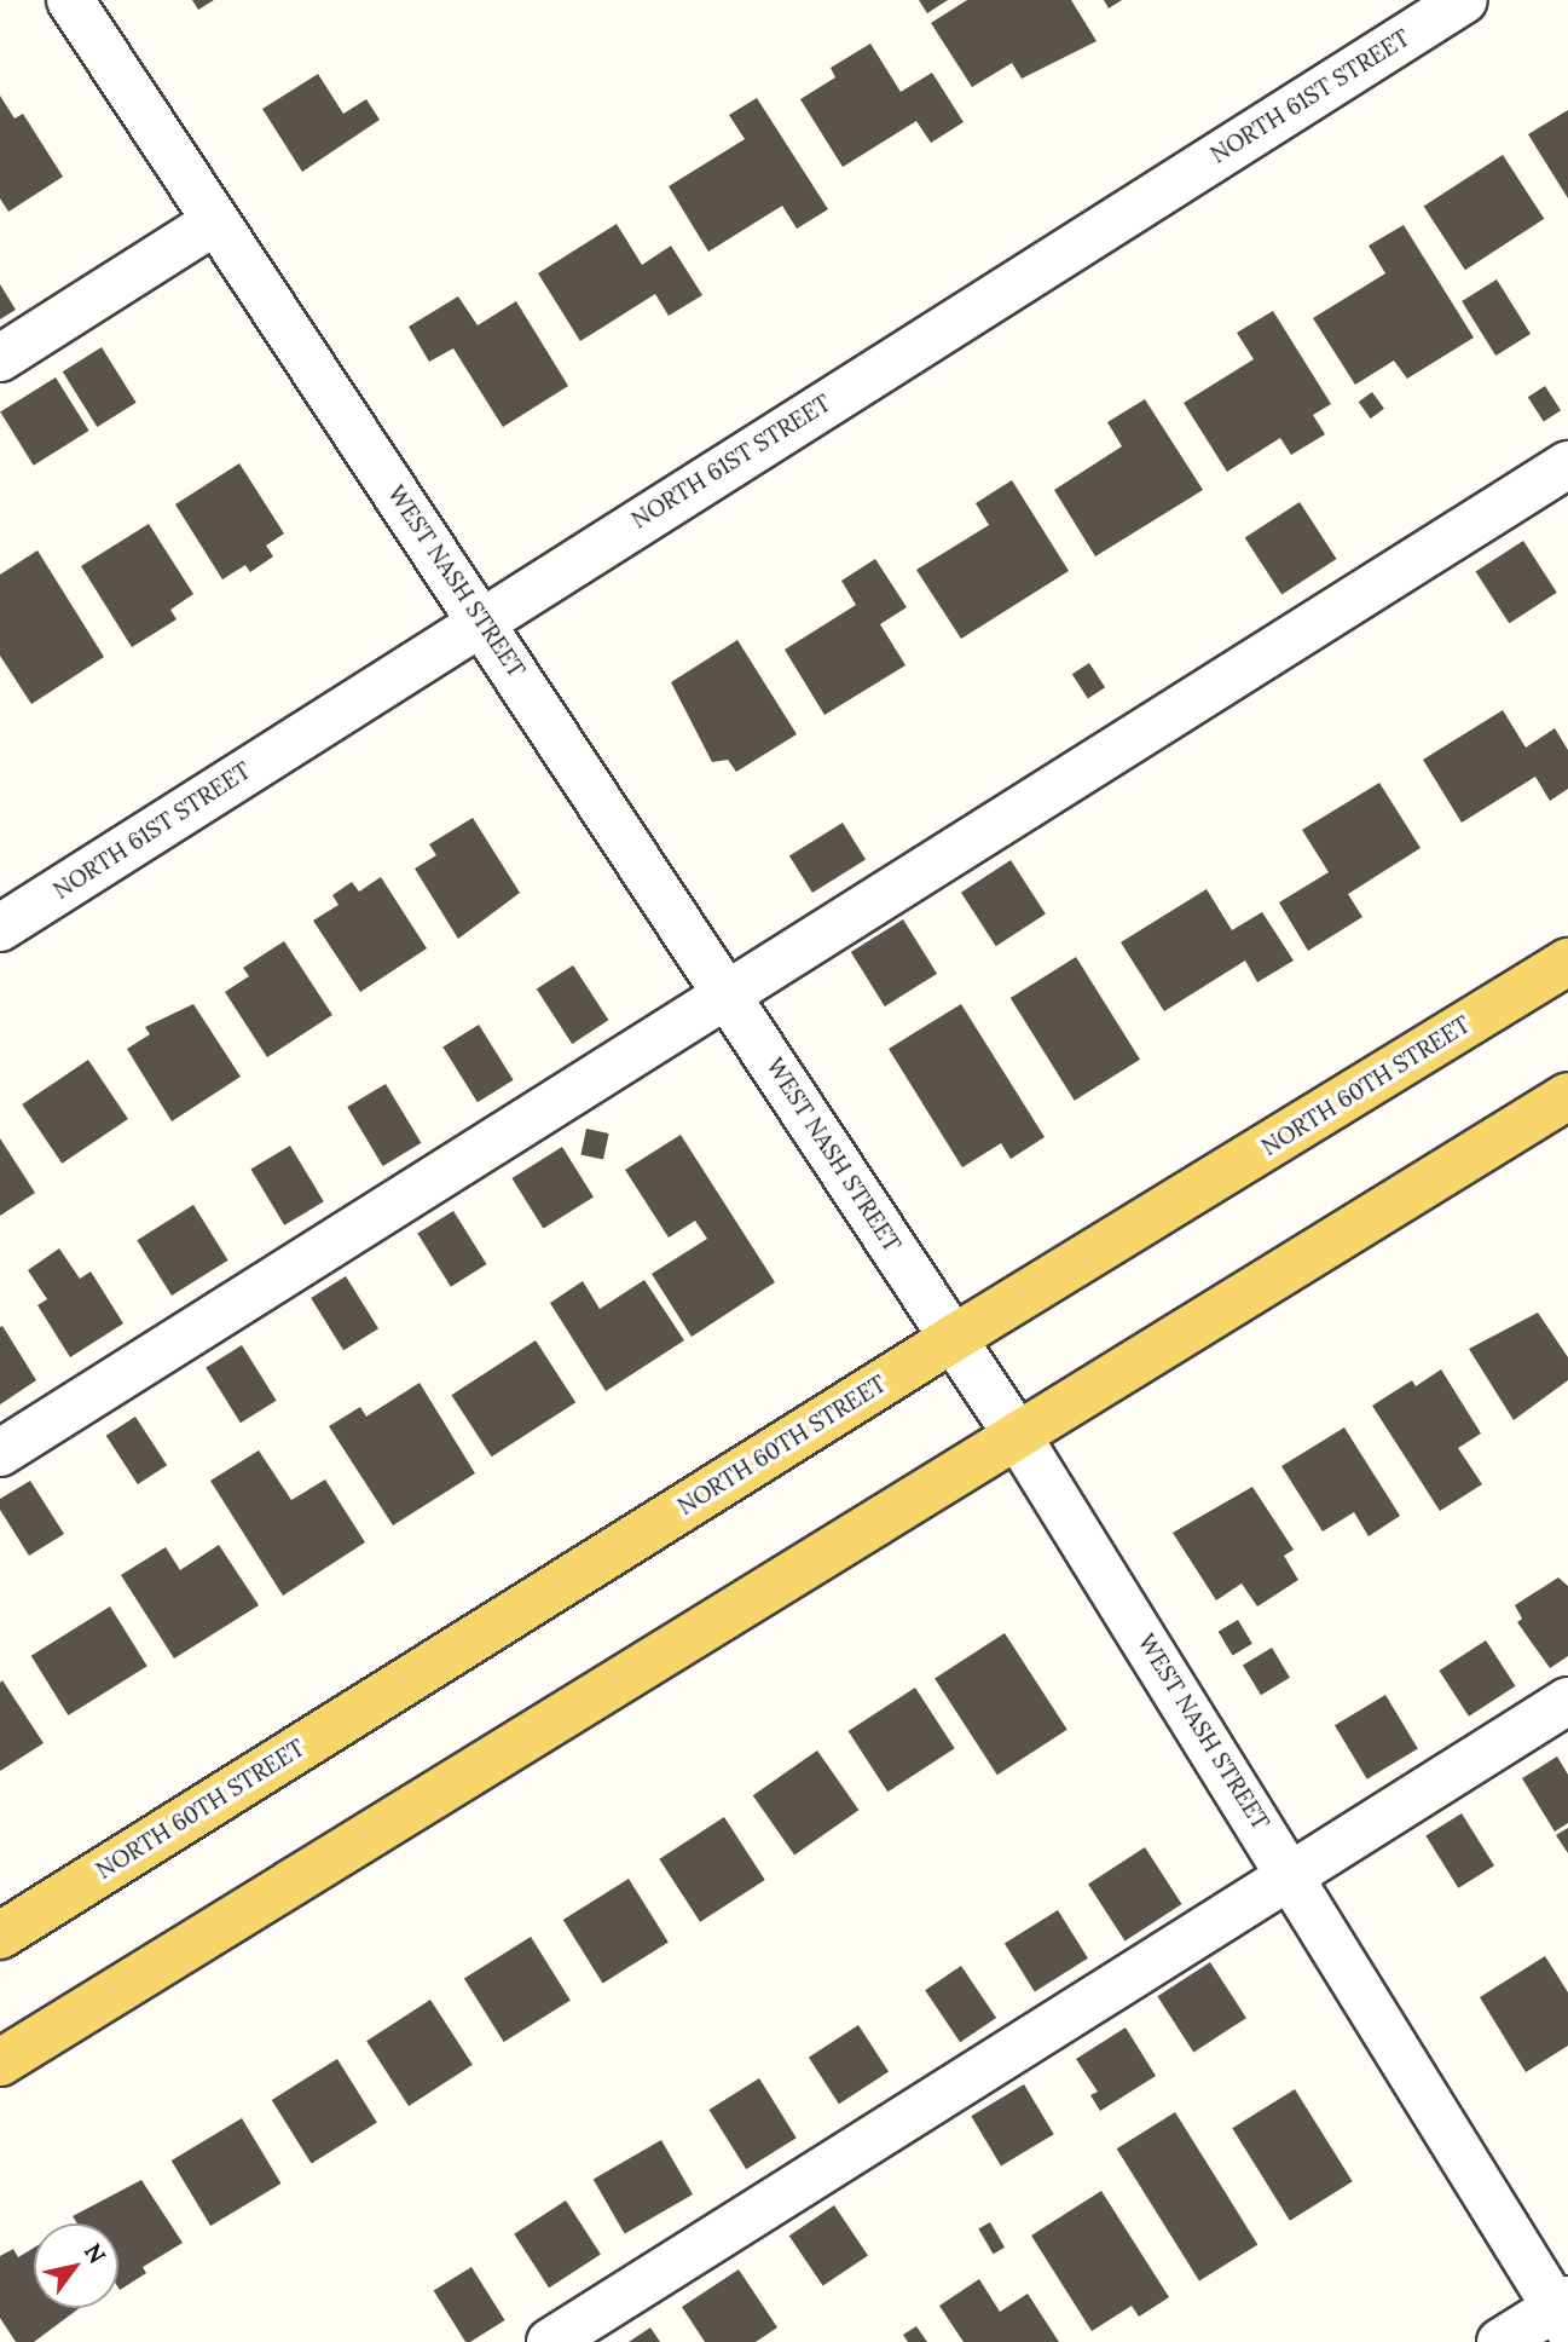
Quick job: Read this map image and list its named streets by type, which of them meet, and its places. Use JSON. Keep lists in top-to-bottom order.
{
  "streets": {
    "main road": ["NORTH 60TH STREET"],
    "street": ["NORTH 61ST STREET", "WEST NASH STREET"]
  },
  "crossings": [
    ["NORTH 61ST STREET", "WEST NASH STREET"],
    ["WEST NASH STREET", "NORTH 60TH STREET"]
  ],
  "north": "top right"
}
